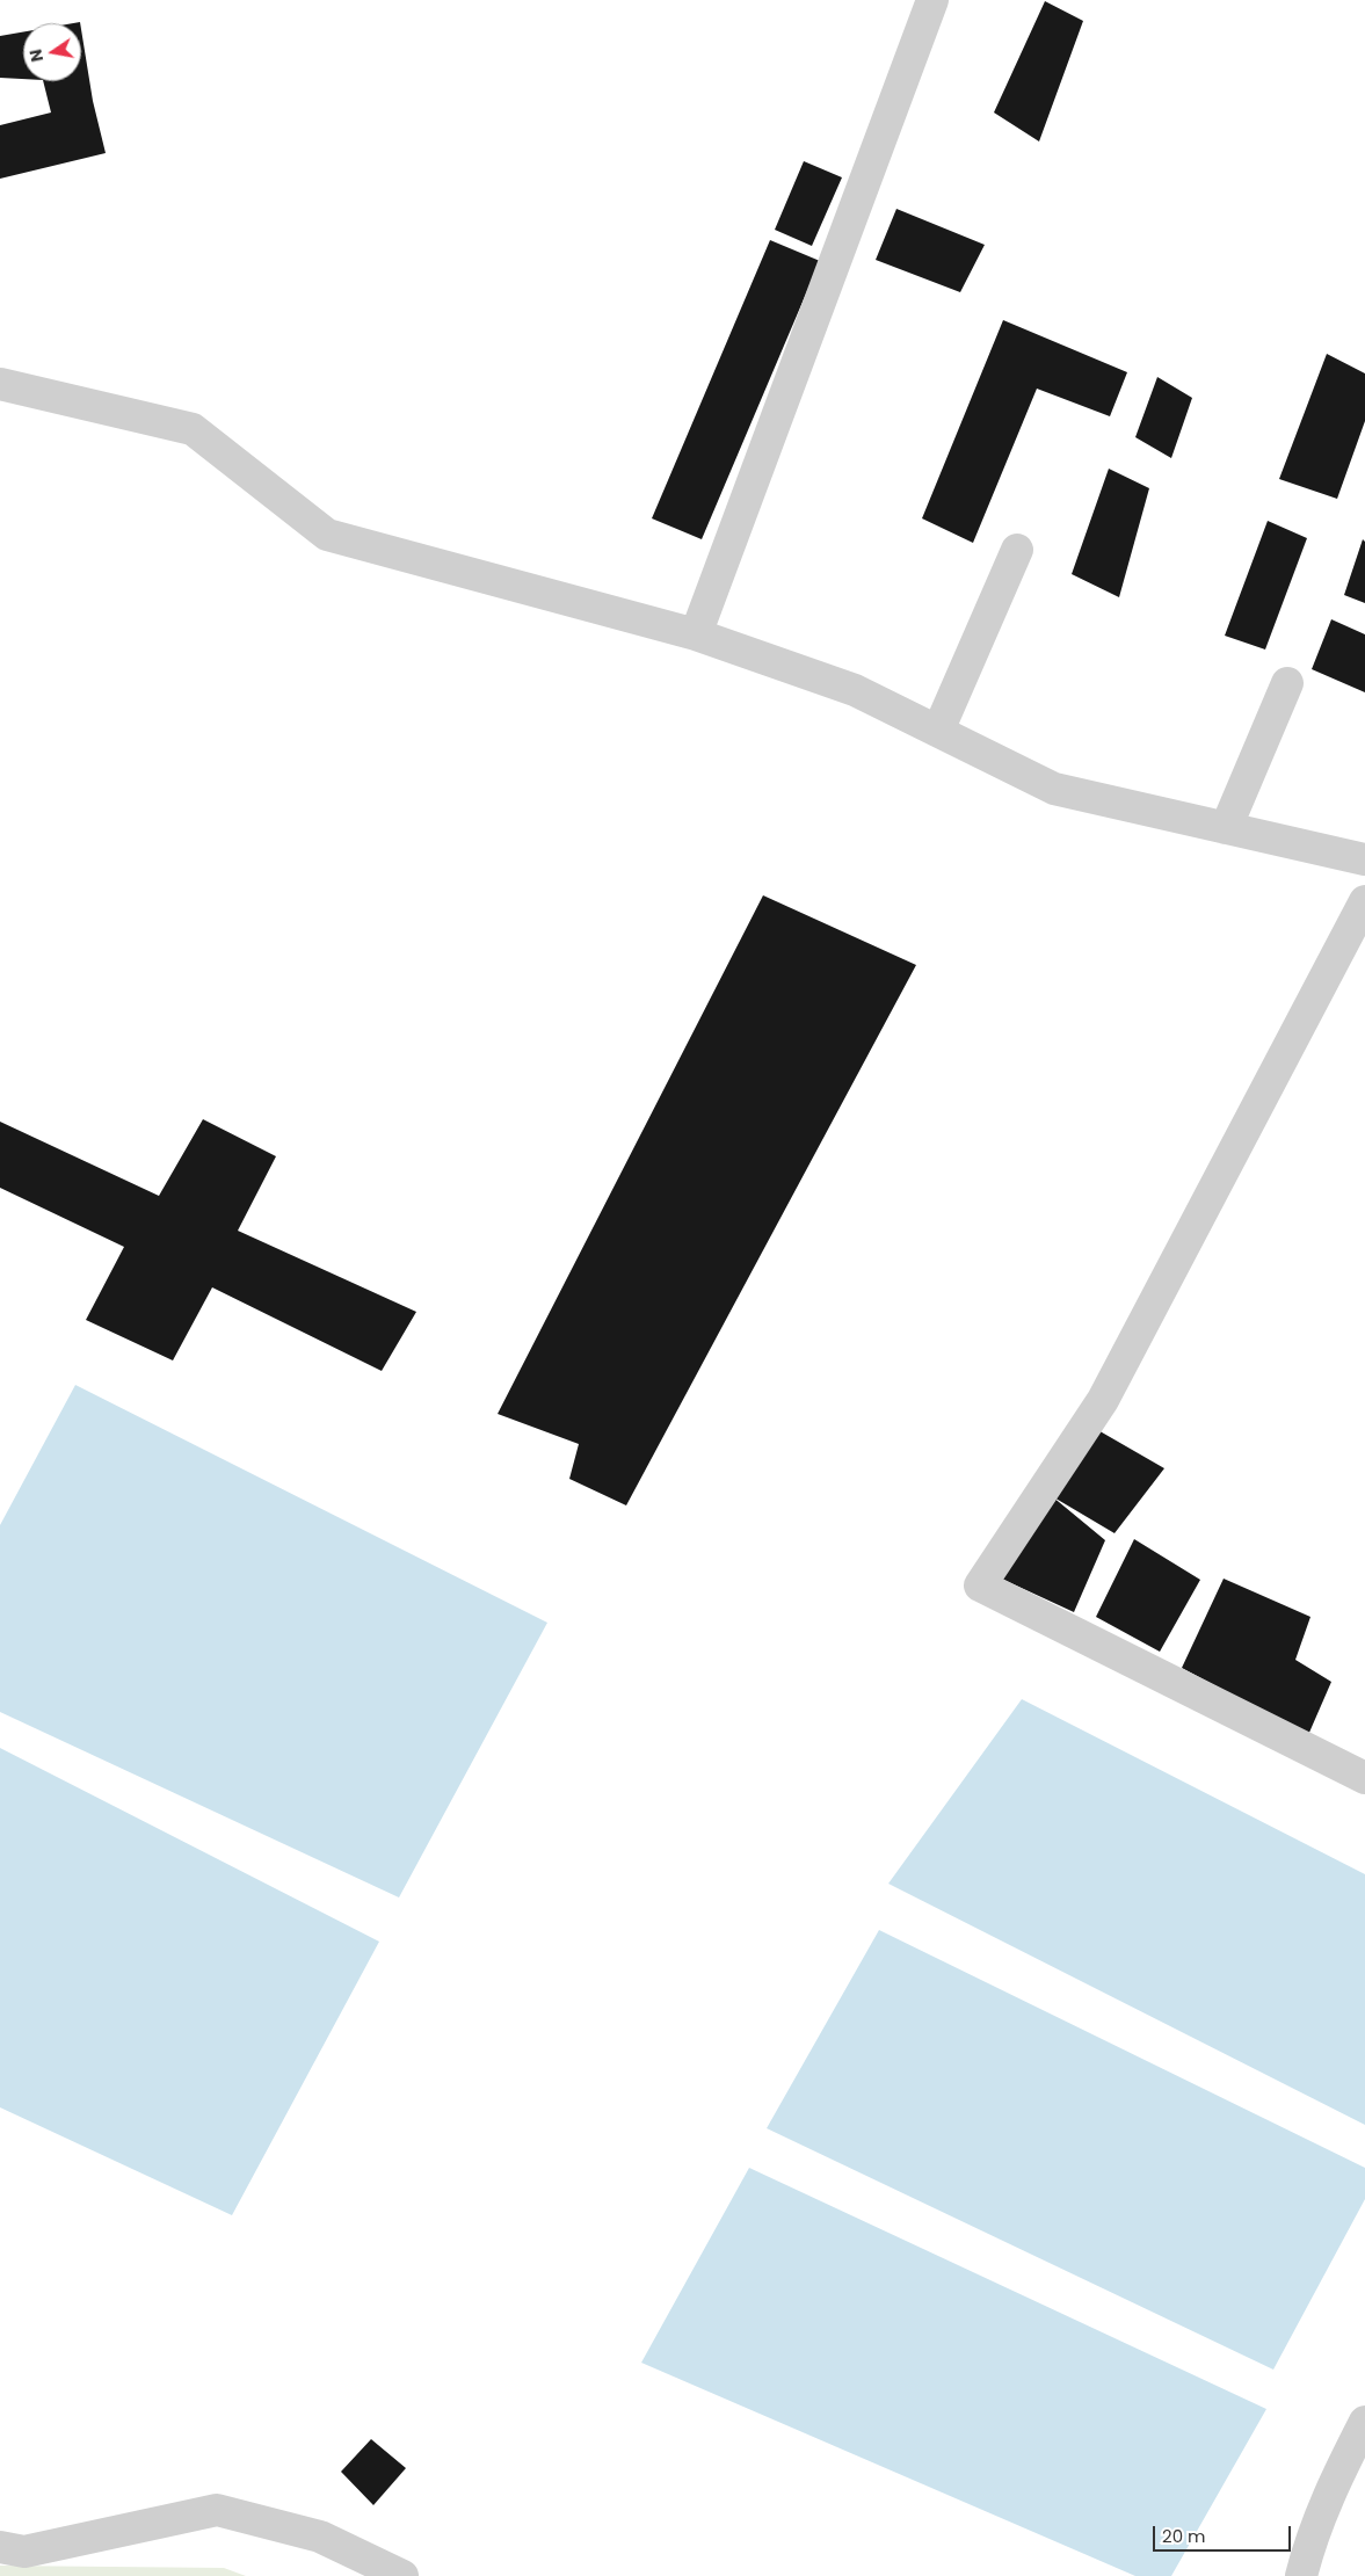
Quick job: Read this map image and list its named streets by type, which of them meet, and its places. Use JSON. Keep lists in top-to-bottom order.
{
  "scale_bar": "20 m",
  "north": "left"
}
